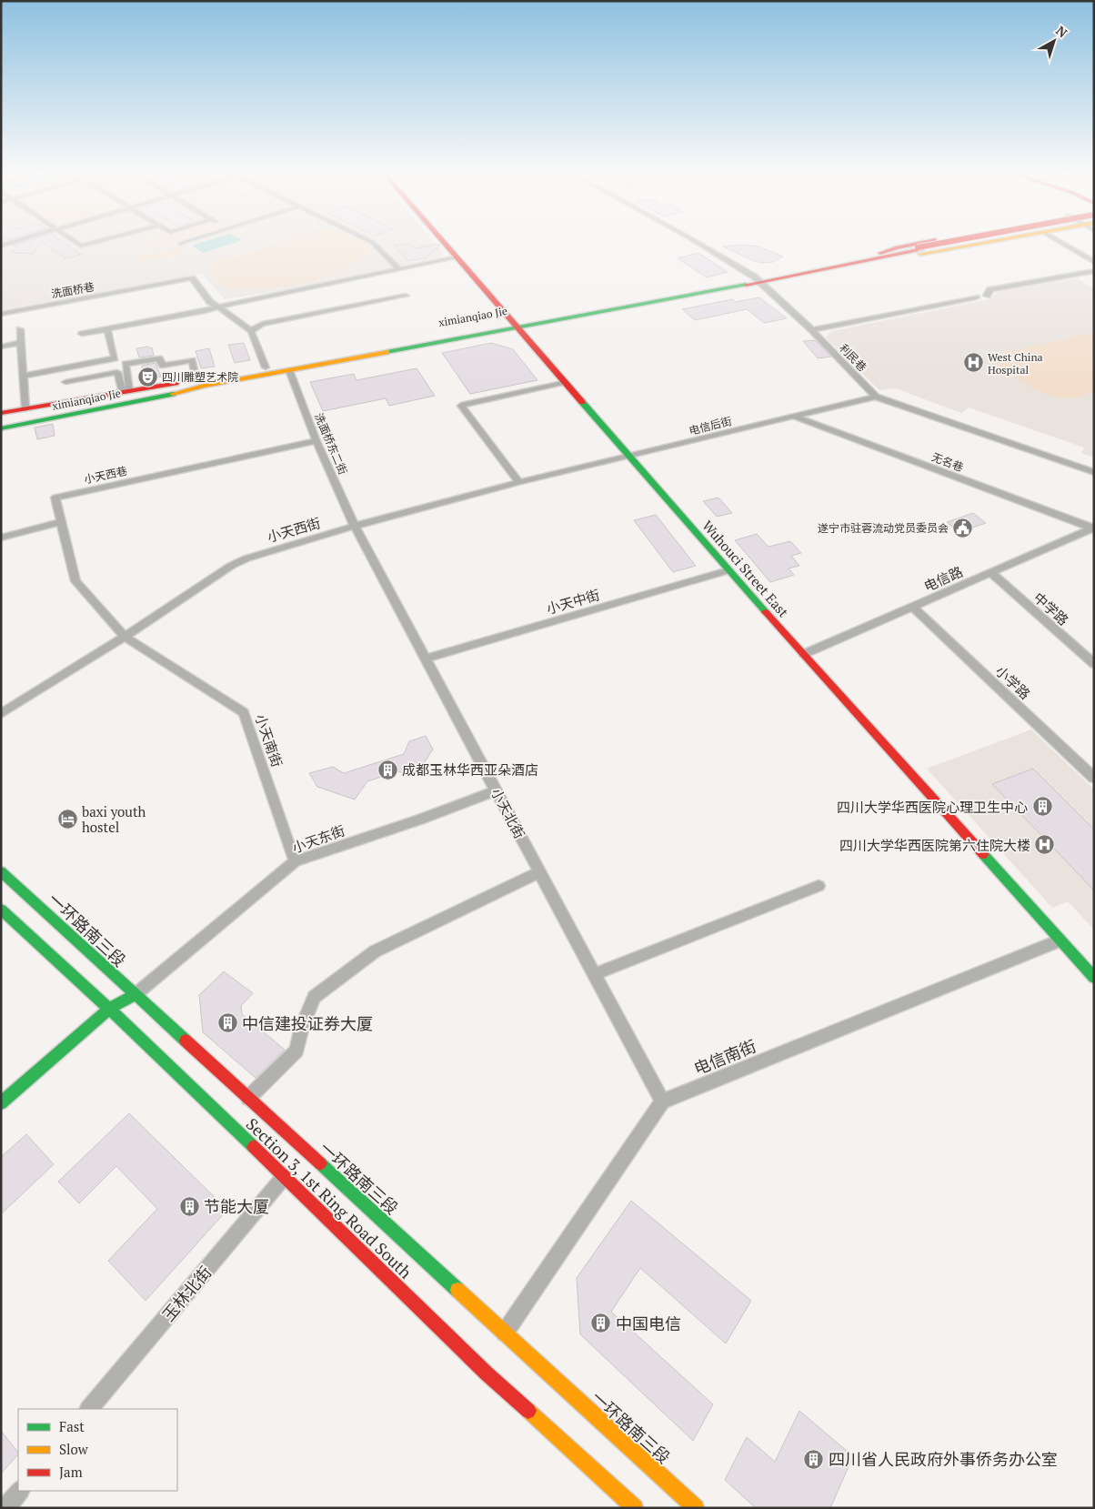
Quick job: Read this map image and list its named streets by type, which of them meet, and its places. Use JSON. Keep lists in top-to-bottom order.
{
  "streets": {
    "main road": [
      "ximianqiao Jie",
      "Wuhouci Street East",
      "一环路南三段",
      "Section 3, 1st Ring Road South"
    ],
    "street": [
      "洗面桥巷",
      "利民巷",
      "电信后街",
      "洗面桥东二街",
      "无名巷",
      "小天西巷",
      "小天西街",
      "电信路",
      "小天中街",
      "中学路",
      "小学路",
      "小天南街",
      "小天北街",
      "小天东街",
      "电信南街",
      "玉林北街"
    ]
  },
  "crossings": [
    ["ximianqiao Jie", "利民巷"],
    ["ximianqiao Jie", "洗面桥东二街"],
    ["ximianqiao Jie", "Wuhouci Street East"],
    ["电信后街", "无名巷"],
    ["电信后街", "小天西街"],
    ["电信后街", "Wuhouci Street East"],
    ["洗面桥东二街", "小天西巷"],
    ["洗面桥东二街", "小天西街"],
    ["洗面桥东二街", "小天北街"],
    ["无名巷", "电信路"],
    ["小天西巷", "小天西街"],
    ["小天西巷", "小天南街"],
    ["小天西街", "Wuhouci Street East"],
    ["小天西街", "小天南街"],
    ["小天西街", "小天北街"],
    ["Wuhouci Street East", "电信路"],
    ["Wuhouci Street East", "小天中街"],
    ["Wuhouci Street East", "电信南街"],
    ["电信路", "中学路"],
    ["电信路", "小学路"],
    ["小天中街", "小天北街"],
    ["小天南街", "小天东街"],
    ["小天北街", "小天东街"],
    ["小天北街", "电信南街"],
    ["小天东街", "一环路南三段"],
    ["Section 3, 1st Ring Road South", "玉林北街"]
  ],
  "places": {
    "hospital": ["West China Hospital", "四川大学华西医院第六住院大楼"],
    "theatre": ["四川雕塑艺术院"],
    "public building": ["遂宁市驻蓉流动党员委员会"],
    "building": [
      "成都玉林华西亚朵酒店",
      "四川大学华西医院心理卫生中心",
      "中信建投证券大厦",
      "节能大厦",
      "中国电信",
      "四川省人民政府外事侨务办公室"
    ],
    "hotel": ["baxi youth hostel"]
  },
  "legend": ["Fast", "Slow", "Jam"],
  "north": "top right"
}
